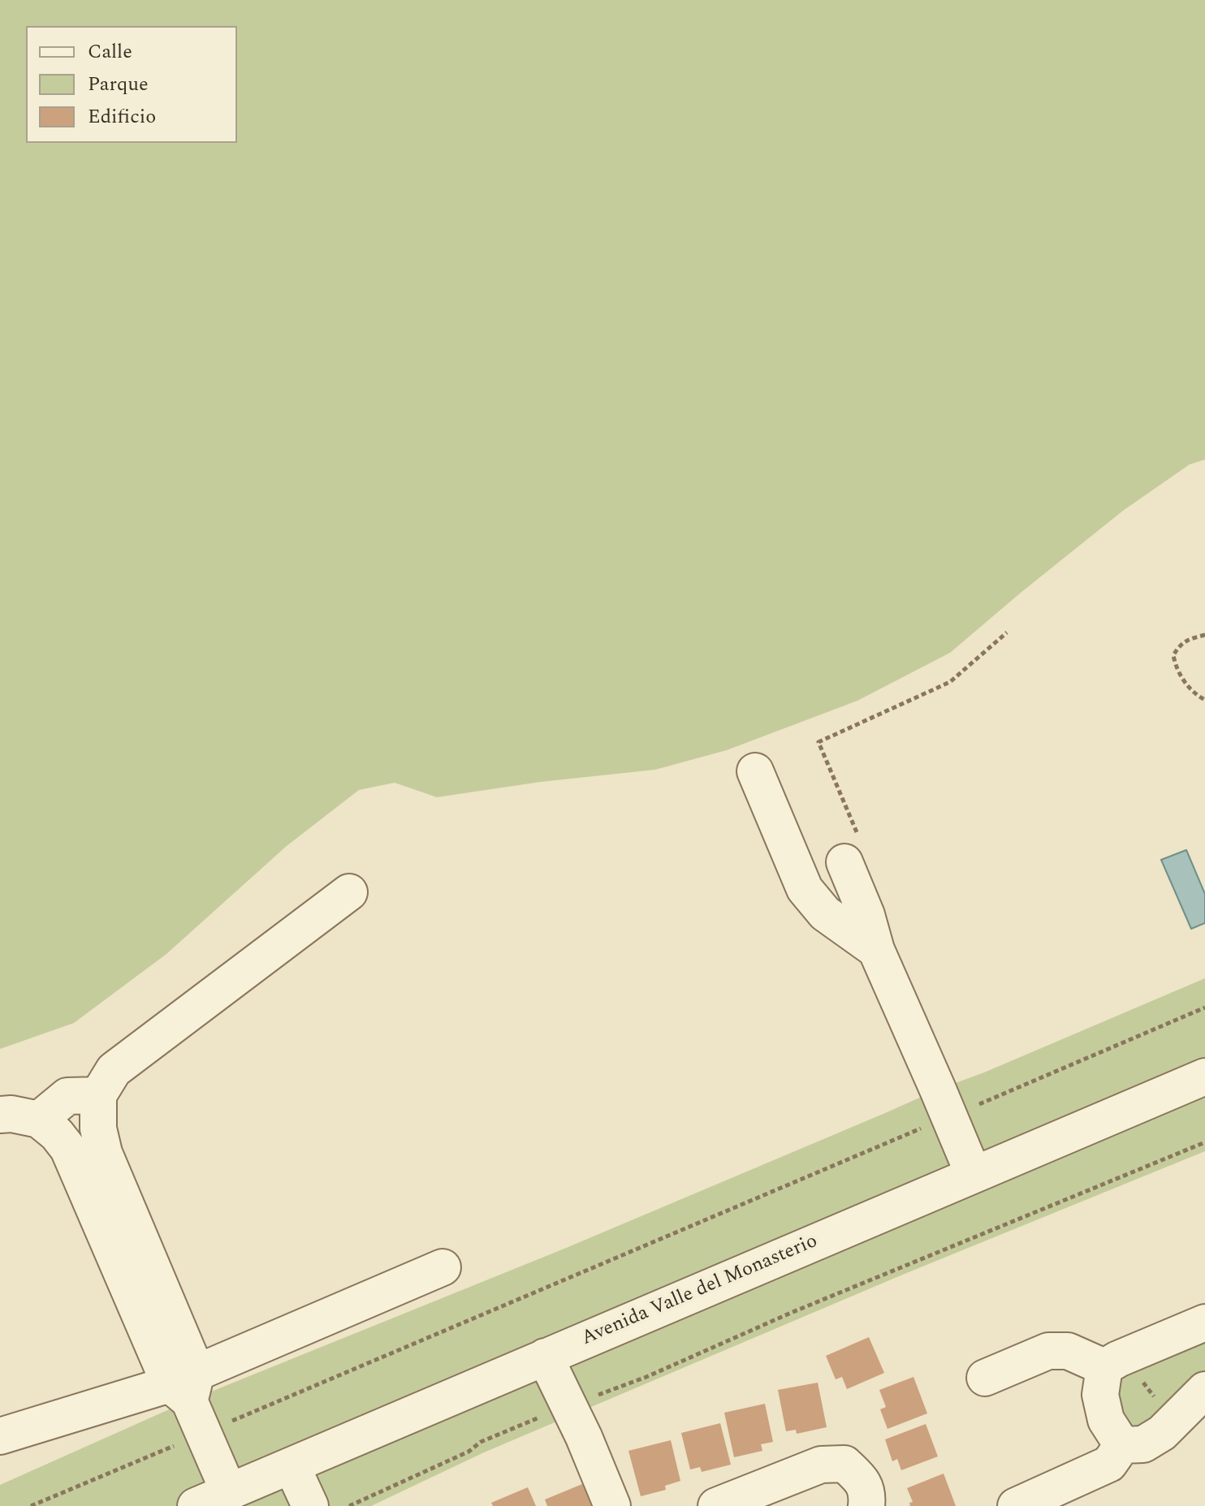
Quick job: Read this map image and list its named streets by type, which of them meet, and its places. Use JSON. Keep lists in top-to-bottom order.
{
  "streets": {
    "street": ["Avenida Valle del Monasterio"]
  },
  "legend": ["Calle", "Parque", "Edificio"]
}
